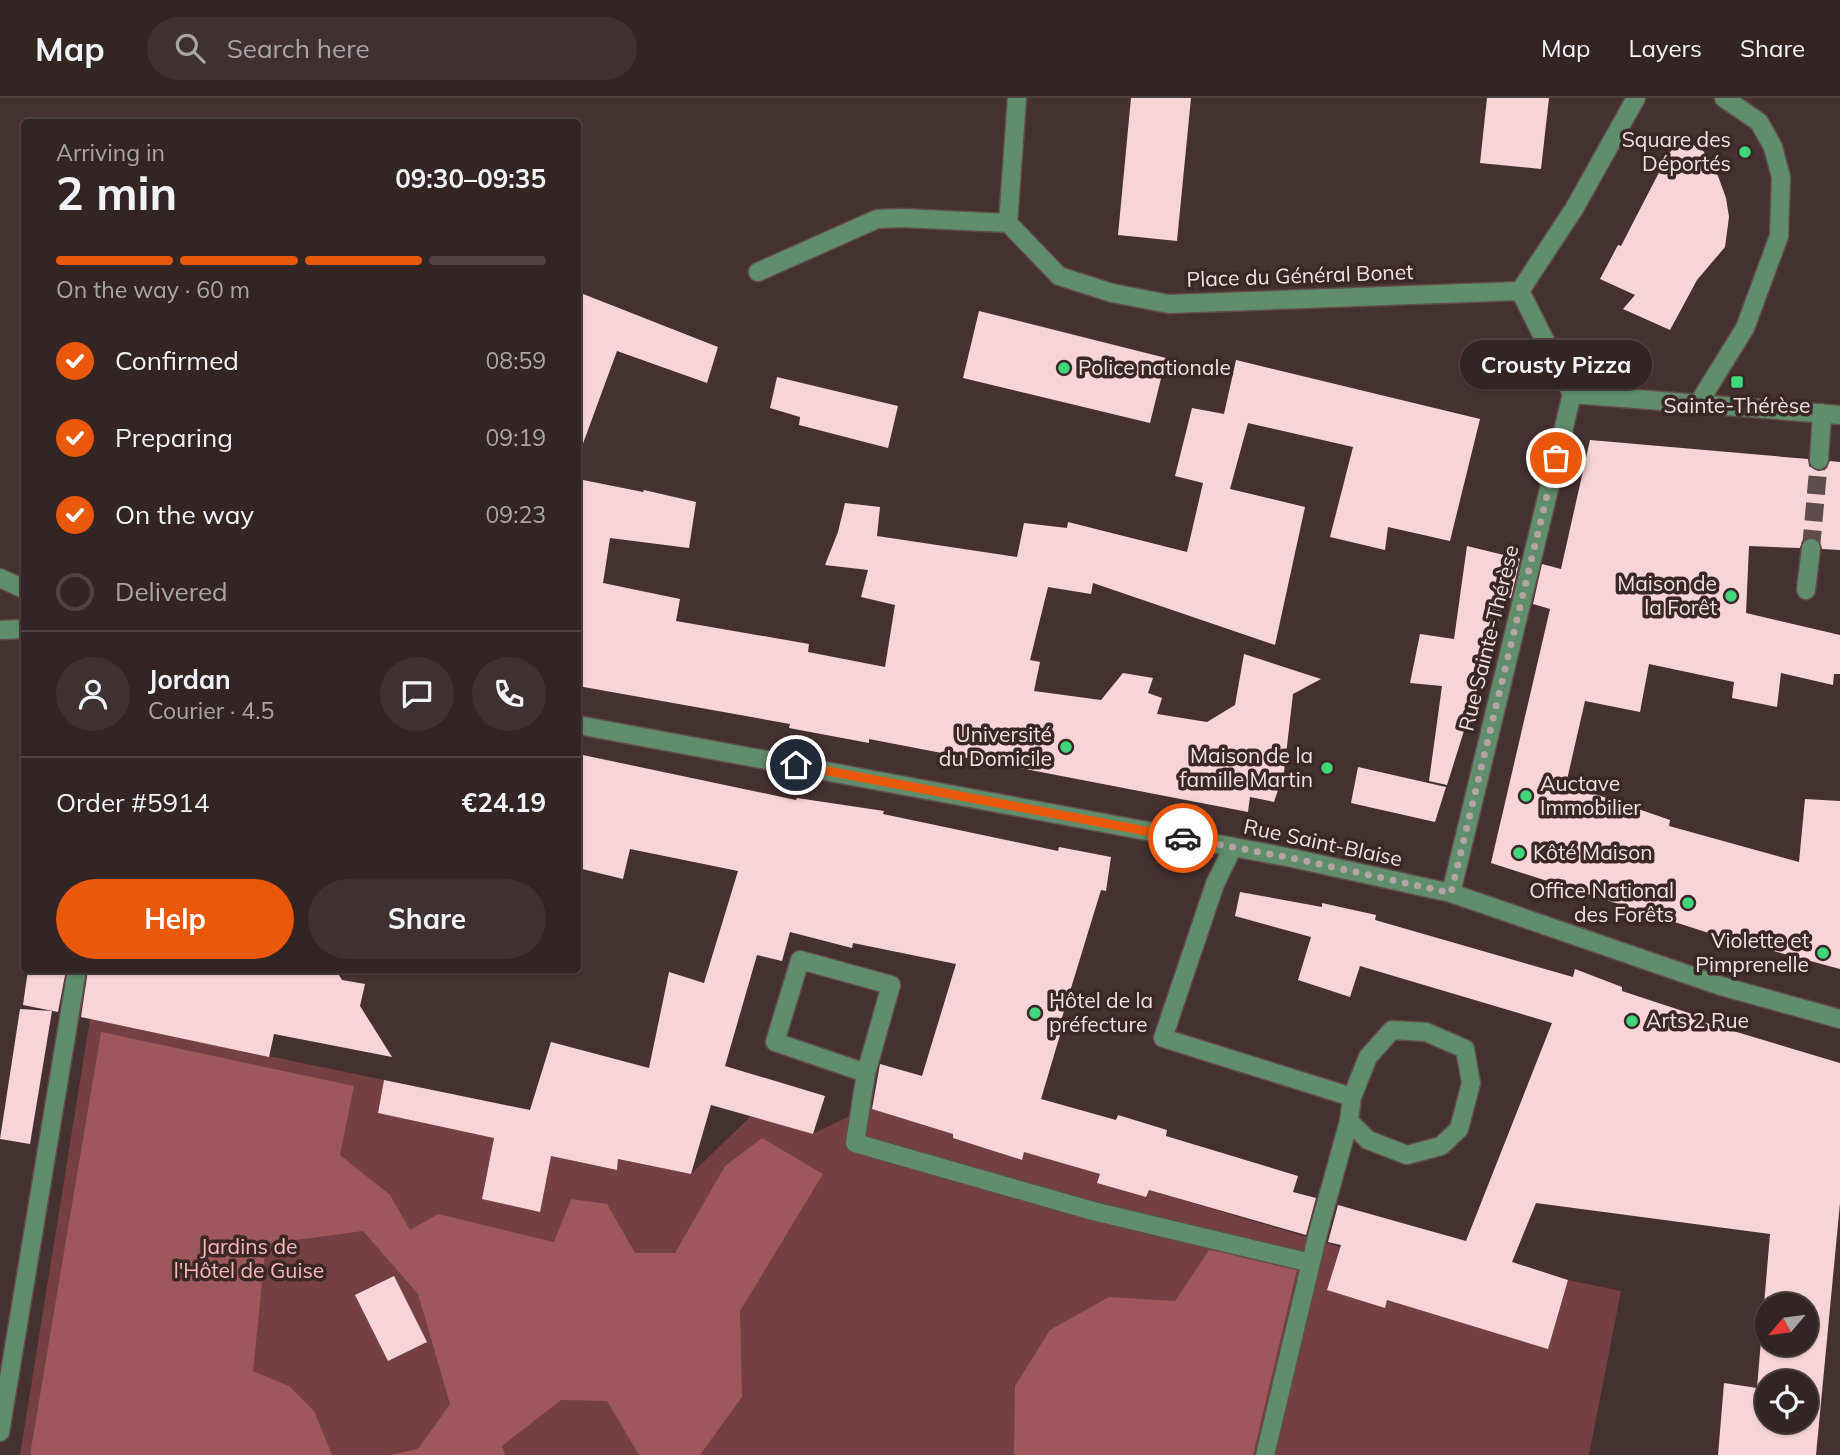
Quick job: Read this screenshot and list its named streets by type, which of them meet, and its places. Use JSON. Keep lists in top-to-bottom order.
{
  "streets": {
    "street": ["Place du Général Bonet", "Rue Sainte-Thérèse", "Rue Saint-Blaise"]
  },
  "crossings": [
    ["Rue Sainte-Thérèse", "Rue Saint-Blaise"]
  ],
  "parks": ["Jardins de l'Hôtel de Guise"],
  "places": {
    "other": [
      "Square des Déportés",
      "Police nationale",
      "Crousty Pizza",
      "Maison de la Forêt",
      "Université du Domicile",
      "Maison de la famille Martin",
      "Auctave Immobilier",
      "Kôté Maison",
      "Office National des Forêts",
      "Violette et Pimprenelle",
      "Hôtel de la préfecture",
      "Arts 2 Rue"
    ],
    "transit": ["Sainte-Thérèse"]
  },
  "north": "bottom left",
  "page": {
    "header": "Map",
    "search": "Search here",
    "nav": ["Map", "Layers", "Share"],
    "heading": ["2 min", "Arriving in", "09:30–09:35"],
    "panel": [
      "Jordan",
      "Courier · 4.5",
      "Order #5914",
      "€24.19"
    ],
    "bar": "On the way · 60 m",
    "list": [
      ["Confirmed", "08:59"],
      ["Preparing", "09:19"],
      ["On the way", "09:23"],
      "Delivered"
    ],
    "bubble": "Crousty Pizza",
    "buttons": ["Help", "Share"]
  }
}
